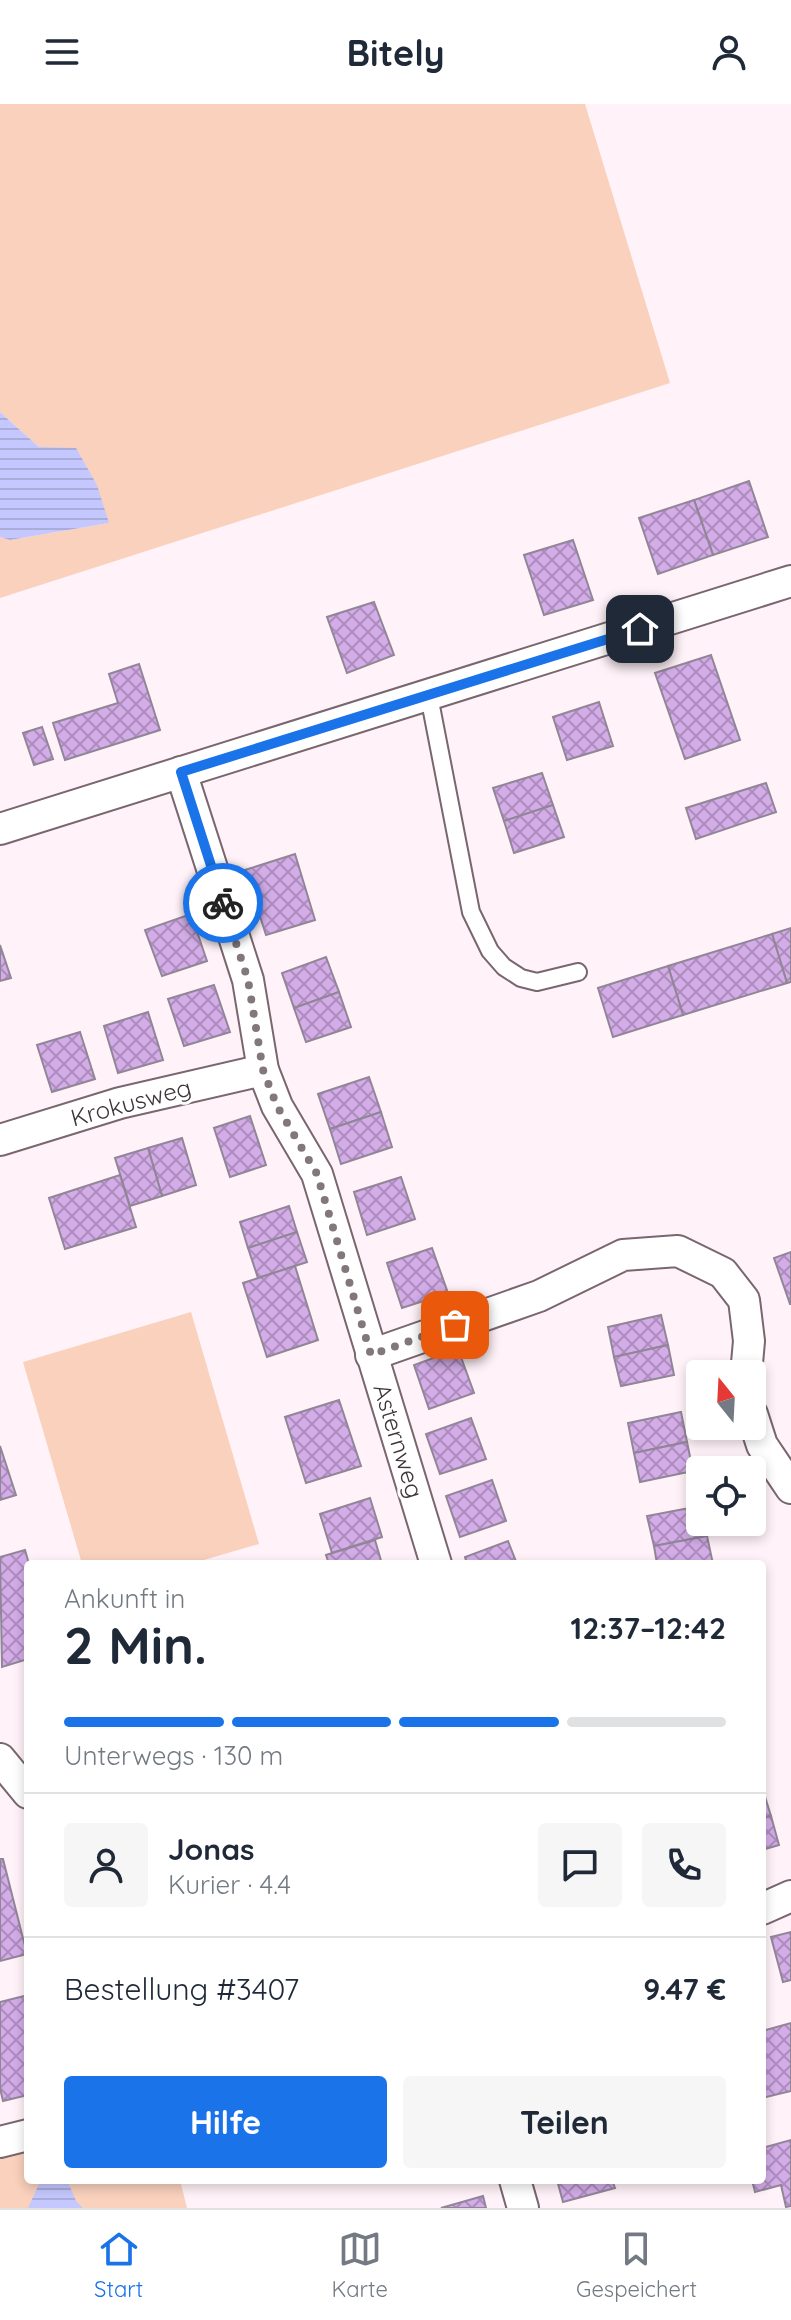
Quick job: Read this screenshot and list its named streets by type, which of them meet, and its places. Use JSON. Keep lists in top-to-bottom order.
{
  "streets": {
    "street": ["Krokusweg", "Asternweg"]
  },
  "crossings": [
    ["Krokusweg", "Asternweg"]
  ],
  "north": "top",
  "page": {
    "header": "Bitely",
    "heading": ["2 Min.", "Ankunft in", "12:37–12:42"],
    "panel": [
      "Jonas",
      "Kurier · 4.4",
      "Bestellung #3407",
      "9.47 €"
    ],
    "bar": "Unterwegs · 130 m",
    "buttons": ["Hilfe", "Teilen"],
    "tabs": ["Start", "Karte", "Gespeichert"]
  }
}
